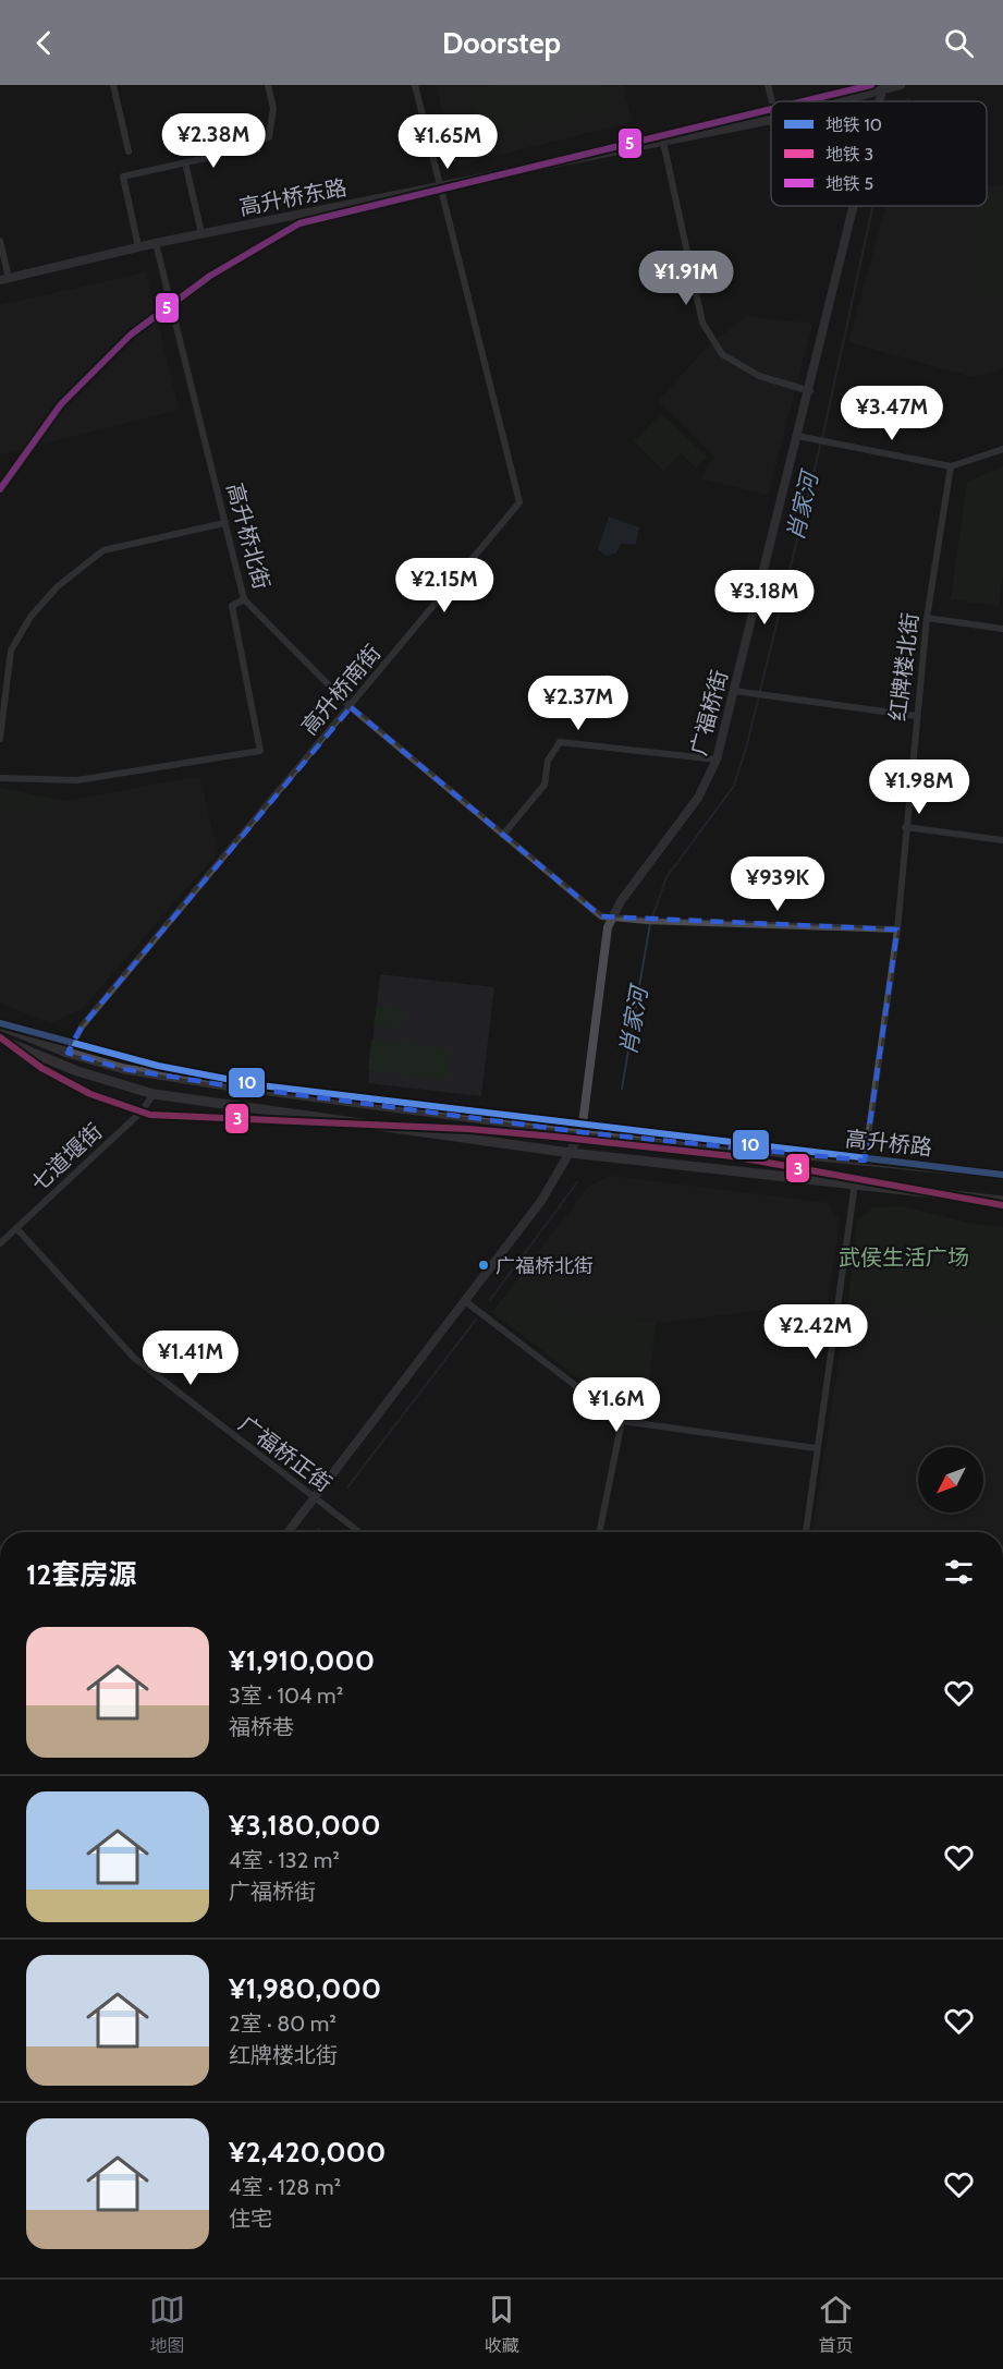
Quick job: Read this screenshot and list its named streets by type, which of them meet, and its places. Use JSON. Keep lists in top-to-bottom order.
{
  "streets": {
    "main road": ["高升桥东路", "广福桥街", "高升桥路"],
    "street": [
      "高升桥北街",
      "红牌楼北街",
      "高升桥南街",
      "七道堰街",
      "广福桥正街"
    ]
  },
  "crossings": [
    ["高升桥东路", "高升桥北街"],
    ["高升桥东路", "高升桥南街"],
    ["高升桥北街", "红牌楼北街"],
    ["高升桥北街", "高升桥南街"],
    ["高升桥北街", "广福桥街"],
    ["红牌楼北街", "高升桥路"],
    ["高升桥南街", "高升桥路"],
    ["广福桥街", "高升桥路"],
    ["高升桥路", "七道堰街"],
    ["七道堰街", "广福桥正街"]
  ],
  "water": ["肖家河"],
  "parks": ["武侯生活广场"],
  "places": ["广福桥北街"],
  "lines": ["metro line 5", "metro line 10", "metro line 3"],
  "legend": ["地铁 10", "地铁 3", "地铁 5"],
  "north": "bottom left",
  "page": {
    "header": "Doorstep",
    "price": [
      "¥2.38M",
      "¥1.65M",
      "¥1.91M",
      "¥3.47M",
      "¥2.15M",
      "¥3.18M",
      "¥2.37M",
      "¥1.98M",
      "¥939K",
      "¥2.42M",
      "¥1.41M",
      "¥1.6M"
    ],
    "heading": "12套房源",
    "list": [
      {
        "name": "¥1,910,000",
        "note": "3室 · 104 m² · 福桥巷"
      },
      {
        "name": "¥3,180,000",
        "note": "4室 · 132 m² · 广福桥街"
      },
      {
        "name": "¥1,980,000",
        "note": "2室 · 80 m² · 红牌楼北街"
      },
      {
        "name": "¥2,420,000",
        "note": "4室 · 128 m² · 住宅"
      }
    ],
    "tabs": ["地图", "收藏", "首页"]
  }
}
